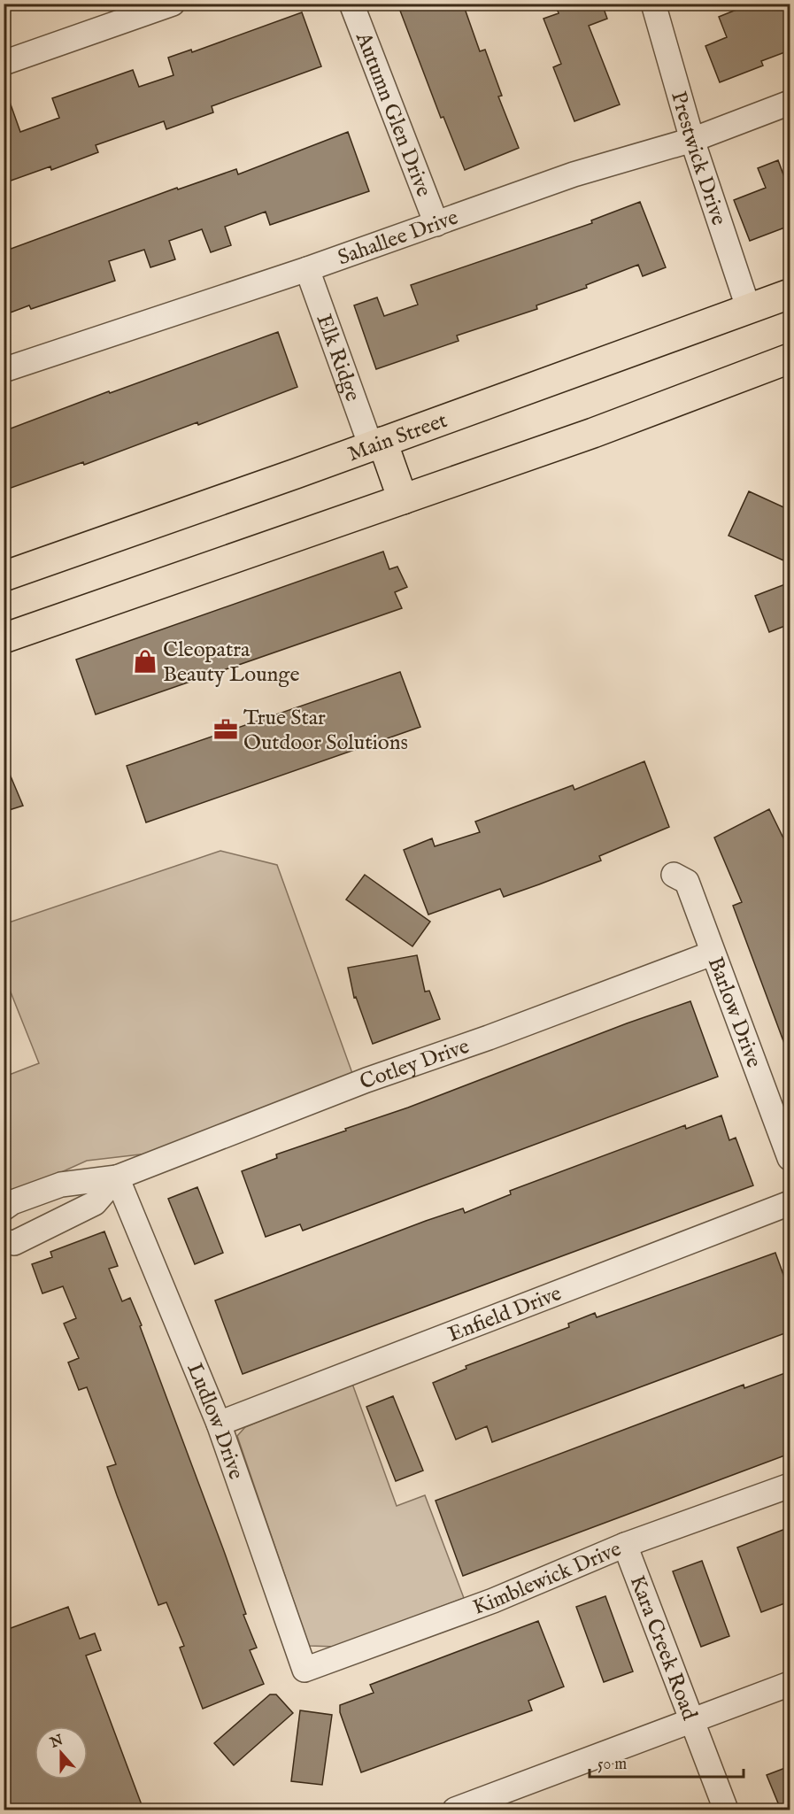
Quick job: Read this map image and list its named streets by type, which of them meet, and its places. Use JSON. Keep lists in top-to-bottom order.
{
  "streets": {
    "main road": ["Main Street"],
    "street": [
      "Autumn Glen Drive",
      "Prestwick Drive",
      "Sahallee Drive",
      "Elk Ridge",
      "Barlow Drive",
      "Cotley Drive",
      "Enfield Drive",
      "Ludlow Drive",
      "Kimblewick Drive",
      "Kara Creek Road"
    ]
  },
  "crossings": [
    ["Autumn Glen Drive", "Sahallee Drive"],
    ["Prestwick Drive", "Sahallee Drive"],
    ["Prestwick Drive", "Main Street"],
    ["Sahallee Drive", "Elk Ridge"],
    ["Elk Ridge", "Main Street"],
    ["Barlow Drive", "Cotley Drive"],
    ["Cotley Drive", "Ludlow Drive"],
    ["Enfield Drive", "Ludlow Drive"],
    ["Ludlow Drive", "Kimblewick Drive"],
    ["Kimblewick Drive", "Kara Creek Road"]
  ],
  "places": {
    "shop": ["Cleopatra Beauty Lounge"],
    "office": ["True Star Outdoor Solutions"]
  },
  "scale_bar": "50 m",
  "north": "top"
}
